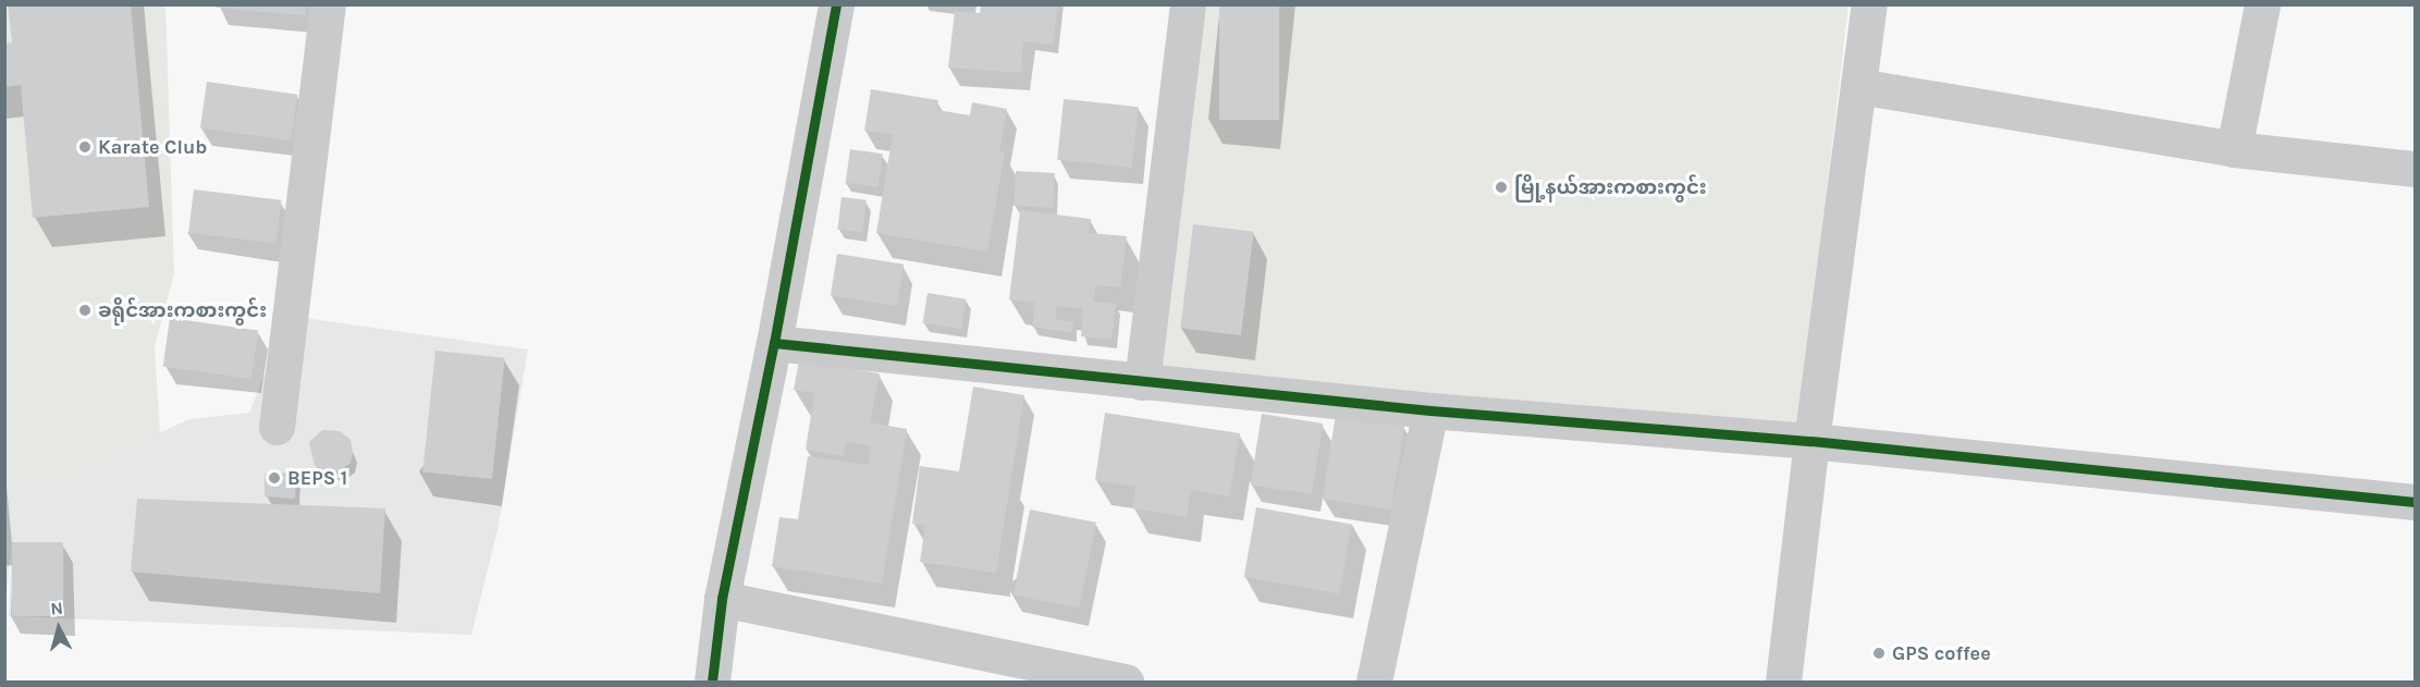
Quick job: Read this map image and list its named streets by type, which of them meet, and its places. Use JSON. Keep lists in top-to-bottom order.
{
  "places": [
    "Karate Club",
    "မြို့နယ်အားကစားကွင်း",
    "ခရိုင်အားကစားကွင်း",
    "BEPS 1",
    "GPS coffee"
  ],
  "north": "top"
}
